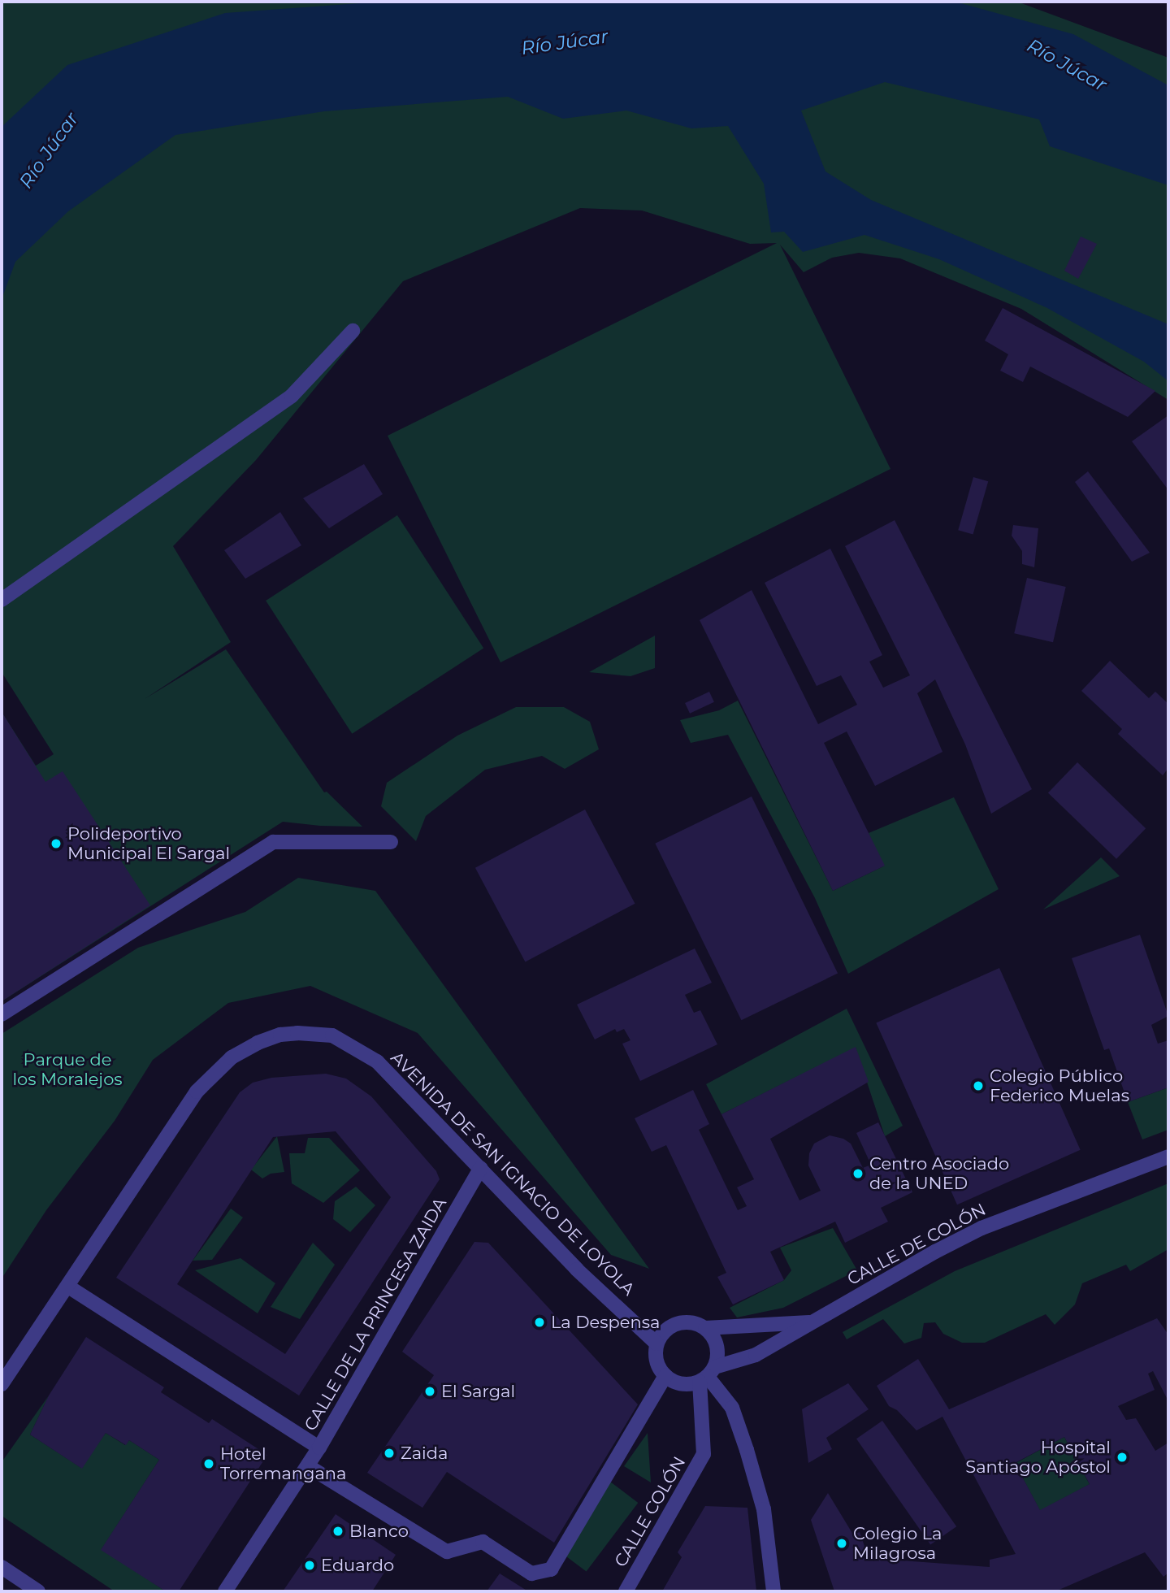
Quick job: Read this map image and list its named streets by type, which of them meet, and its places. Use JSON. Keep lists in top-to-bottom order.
{
  "streets": {
    "street": [
      "AVENIDA DE SAN IGNACIO DE LOYOLA",
      "CALLE DE COLÓN",
      "CALLE DE LA PRINCESA ZAIDA",
      "CALLE COLÓN"
    ]
  },
  "crossings": [
    ["AVENIDA DE SAN IGNACIO DE LOYOLA", "CALLE DE COLÓN"],
    ["AVENIDA DE SAN IGNACIO DE LOYOLA", "CALLE DE LA PRINCESA ZAIDA"],
    ["AVENIDA DE SAN IGNACIO DE LOYOLA", "CALLE COLÓN"],
    ["CALLE DE COLÓN", "CALLE COLÓN"]
  ],
  "water": ["Río Júcar"],
  "parks": ["Parque de los Moralejos"],
  "places": [
    "Polideportivo Municipal El Sargal",
    "Colegio Público Federico Muelas",
    "Centro Asociado de la UNED",
    "La Despensa",
    "El Sargal",
    "Zaida",
    "Hospital Santiago Apóstol",
    "Hotel Torremangana",
    "Blanco",
    "Colegio La Milagrosa",
    "Eduardo"
  ]
}
